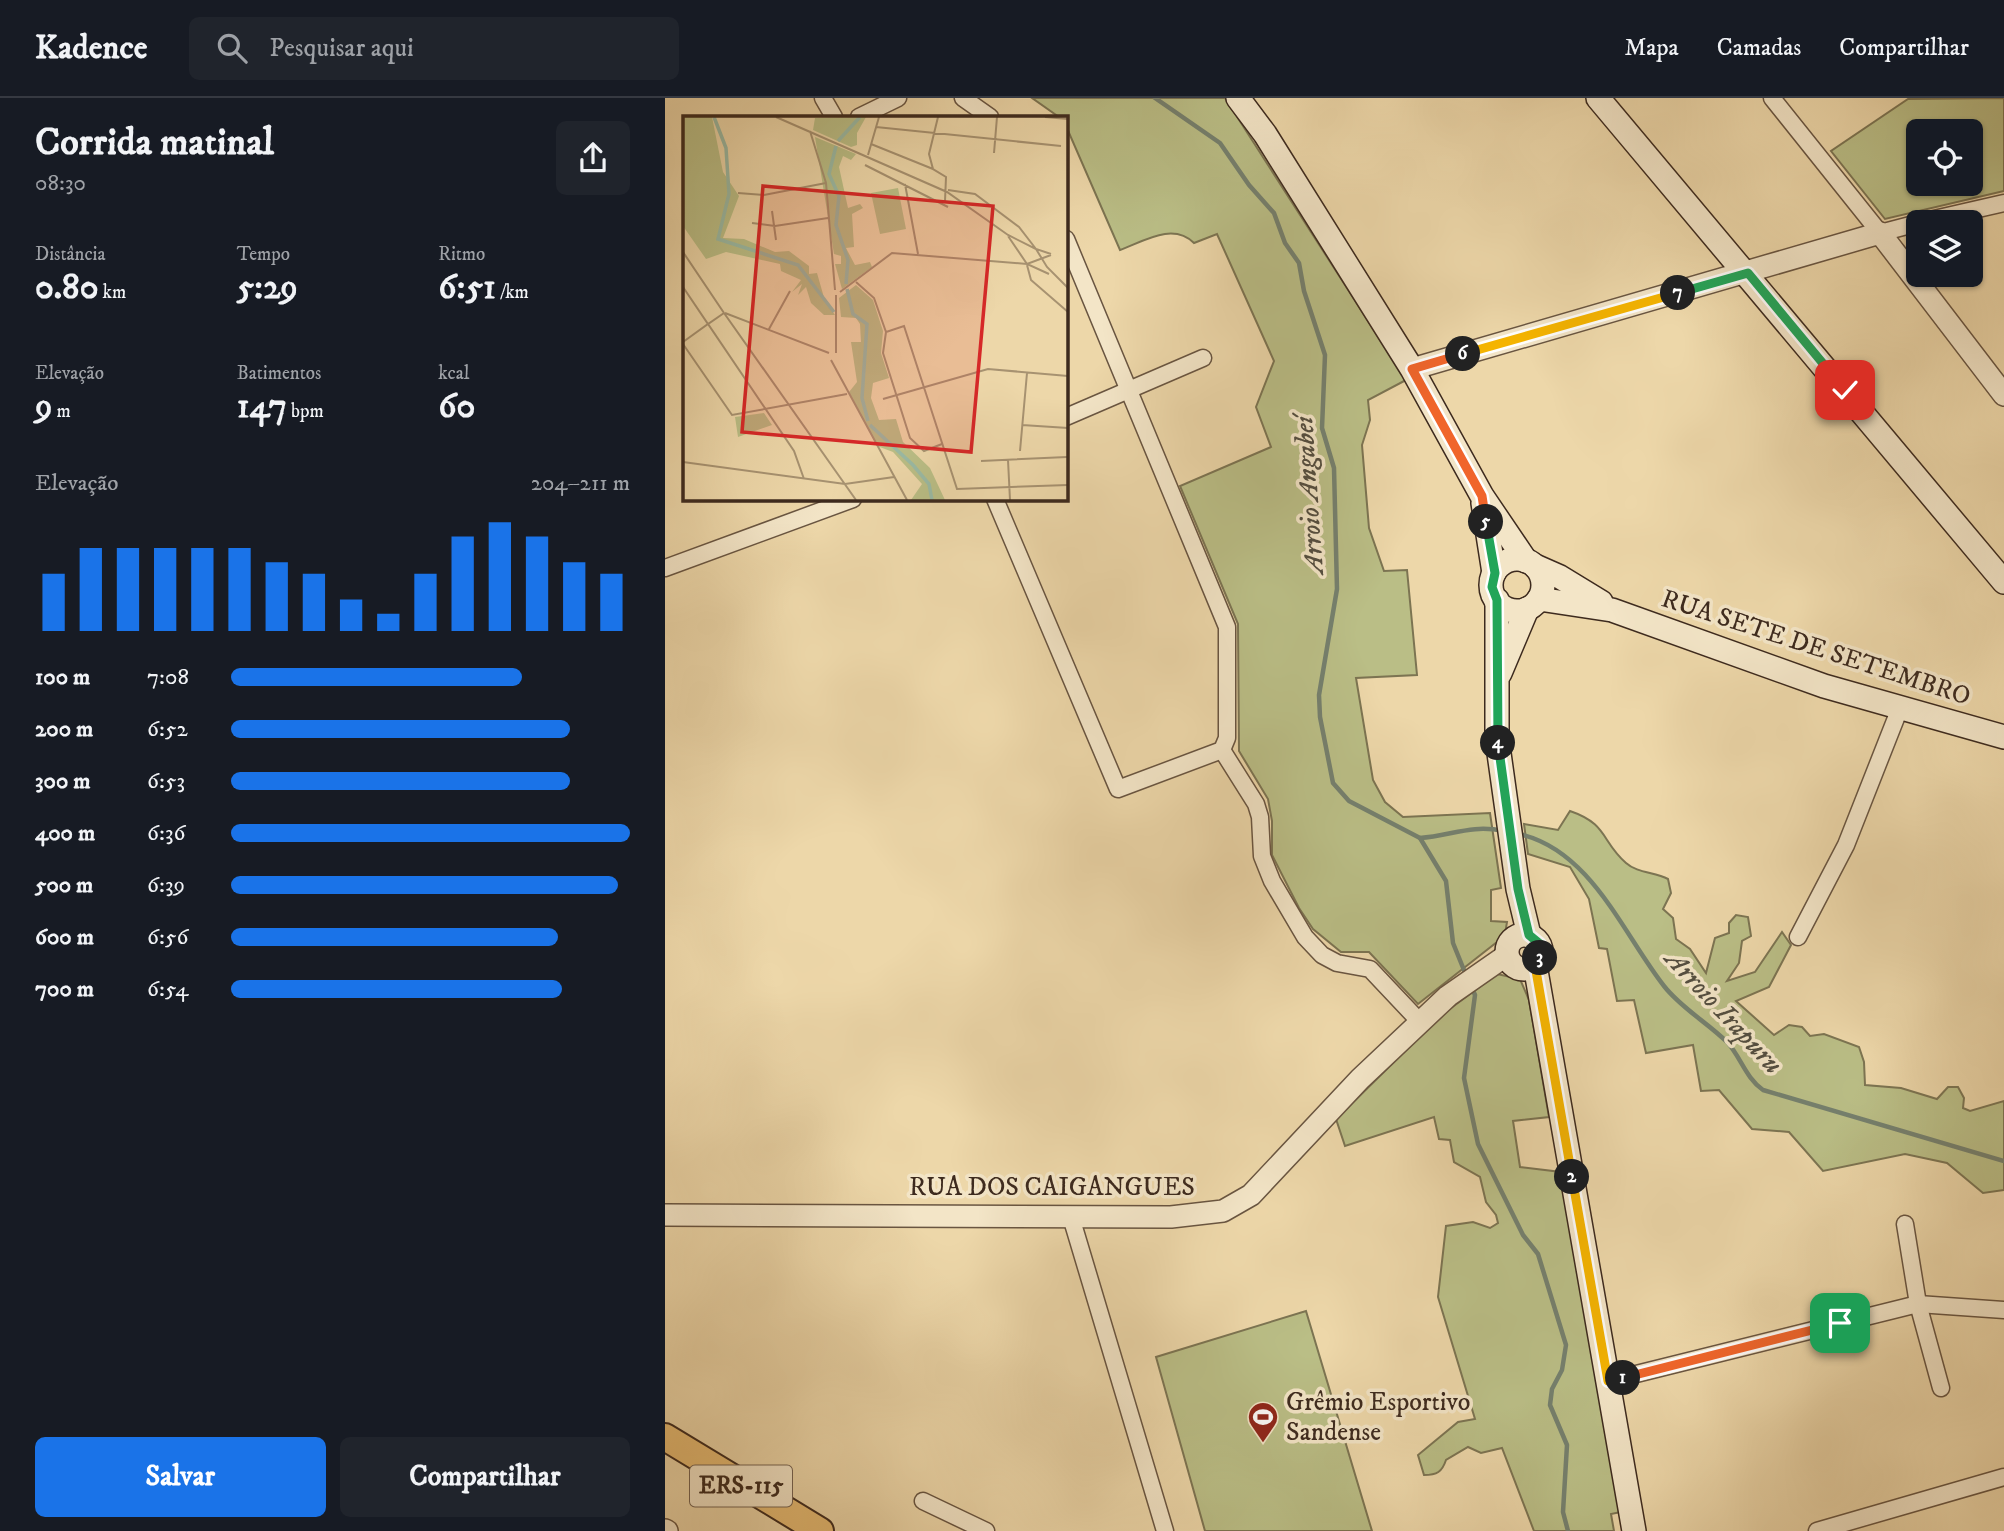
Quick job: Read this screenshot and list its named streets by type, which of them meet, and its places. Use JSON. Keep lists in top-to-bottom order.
{
  "streets": {
    "main road": ["RUA SETE DE SETEMBRO", "ERS-115"],
    "street": ["RUA DOS CAIGANGUES"]
  },
  "water": ["Arroio Angabeí", "Arroio Irapuru"],
  "places": {
    "sports": ["Grêmio Esportivo Sandense"]
  },
  "page": {
    "header": "Kadence",
    "search": "Pesquisar aqui",
    "nav": ["Mapa", "Camadas", "Compartilhar"],
    "heading": ["Corrida matinal", "08:30"],
    "stats": [
      ["Distância", "0.80 km"],
      ["Tempo", "5:29"],
      ["Ritmo", "6:51 /km"],
      ["Elevação", "9 m"],
      ["Batimentos", "147 bpm"],
      ["kcal", "60"]
    ],
    "pins": [
      "7",
      "6",
      "5",
      "4",
      "3",
      "2",
      "1"
    ],
    "chart": ["Elevação", "204–211 m"],
    "list": [
      {
        "name": "100 m",
        "note": "7:08"
      },
      {
        "name": "200 m",
        "note": "6:52"
      },
      {
        "name": "300 m",
        "note": "6:53"
      },
      {
        "name": "400 m",
        "note": "6:36"
      },
      {
        "name": "500 m",
        "note": "6:39"
      },
      {
        "name": "600 m",
        "note": "6:56"
      },
      {
        "name": "700 m",
        "note": "6:54"
      }
    ],
    "buttons": ["Salvar", "Compartilhar"]
  }
}
